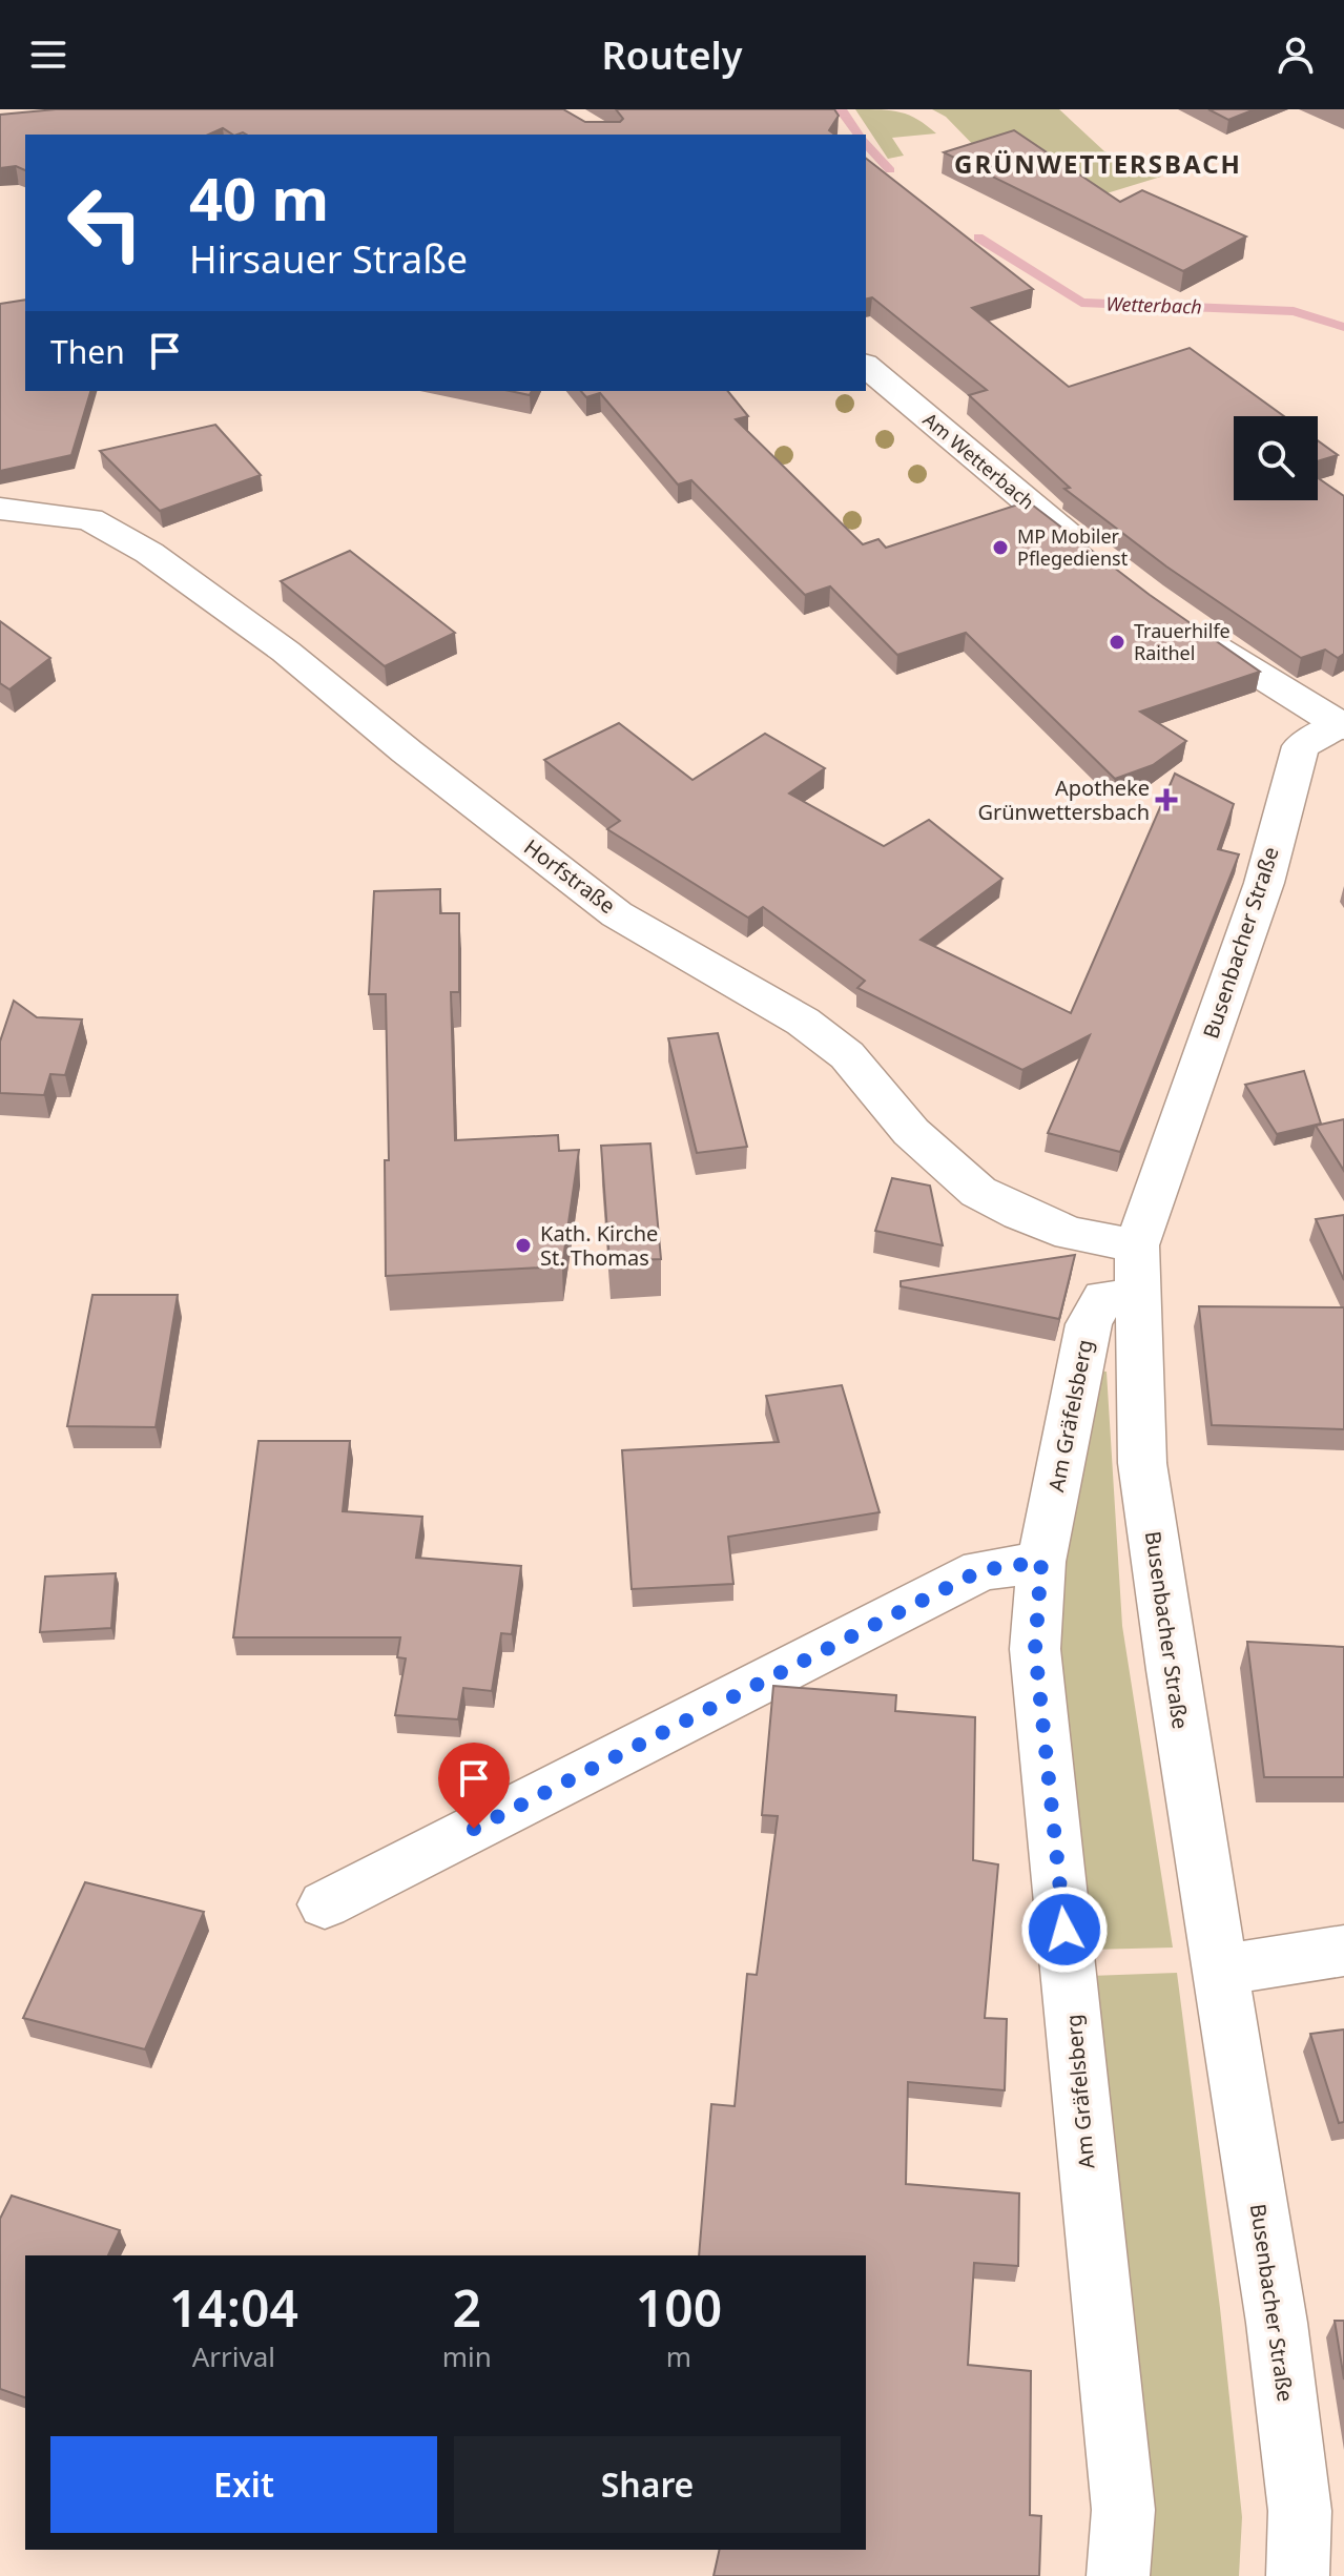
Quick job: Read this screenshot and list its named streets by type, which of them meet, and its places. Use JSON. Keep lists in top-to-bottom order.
{
  "streets": {
    "street": [
      "Am Wetterbach",
      "Horfstraße",
      "Busenbacher Straße",
      "Am Gräfelsberg"
    ]
  },
  "crossings": [
    ["Horfstraße", "Busenbacher Straße"],
    ["Busenbacher Straße", "Am Gräfelsberg"]
  ],
  "districts": ["GRÜNWETTERSBACH"],
  "water": ["Wetterbach"],
  "places": {
    "other": ["MP Mobiler Pflegedienst", "Trauerhilfe Raithel", "Kath. Kirche St. Thomas"],
    "health": ["Apotheke Grünwettersbach"]
  },
  "page": {
    "header": "Routely",
    "turn": ["40 m", "Hirsauer Straße"],
    "then": "Then",
    "eta": [
      "14:04",
      "Arrival",
      "2",
      "min",
      "100",
      "m"
    ],
    "buttons": ["Exit", "Share"]
  }
}
